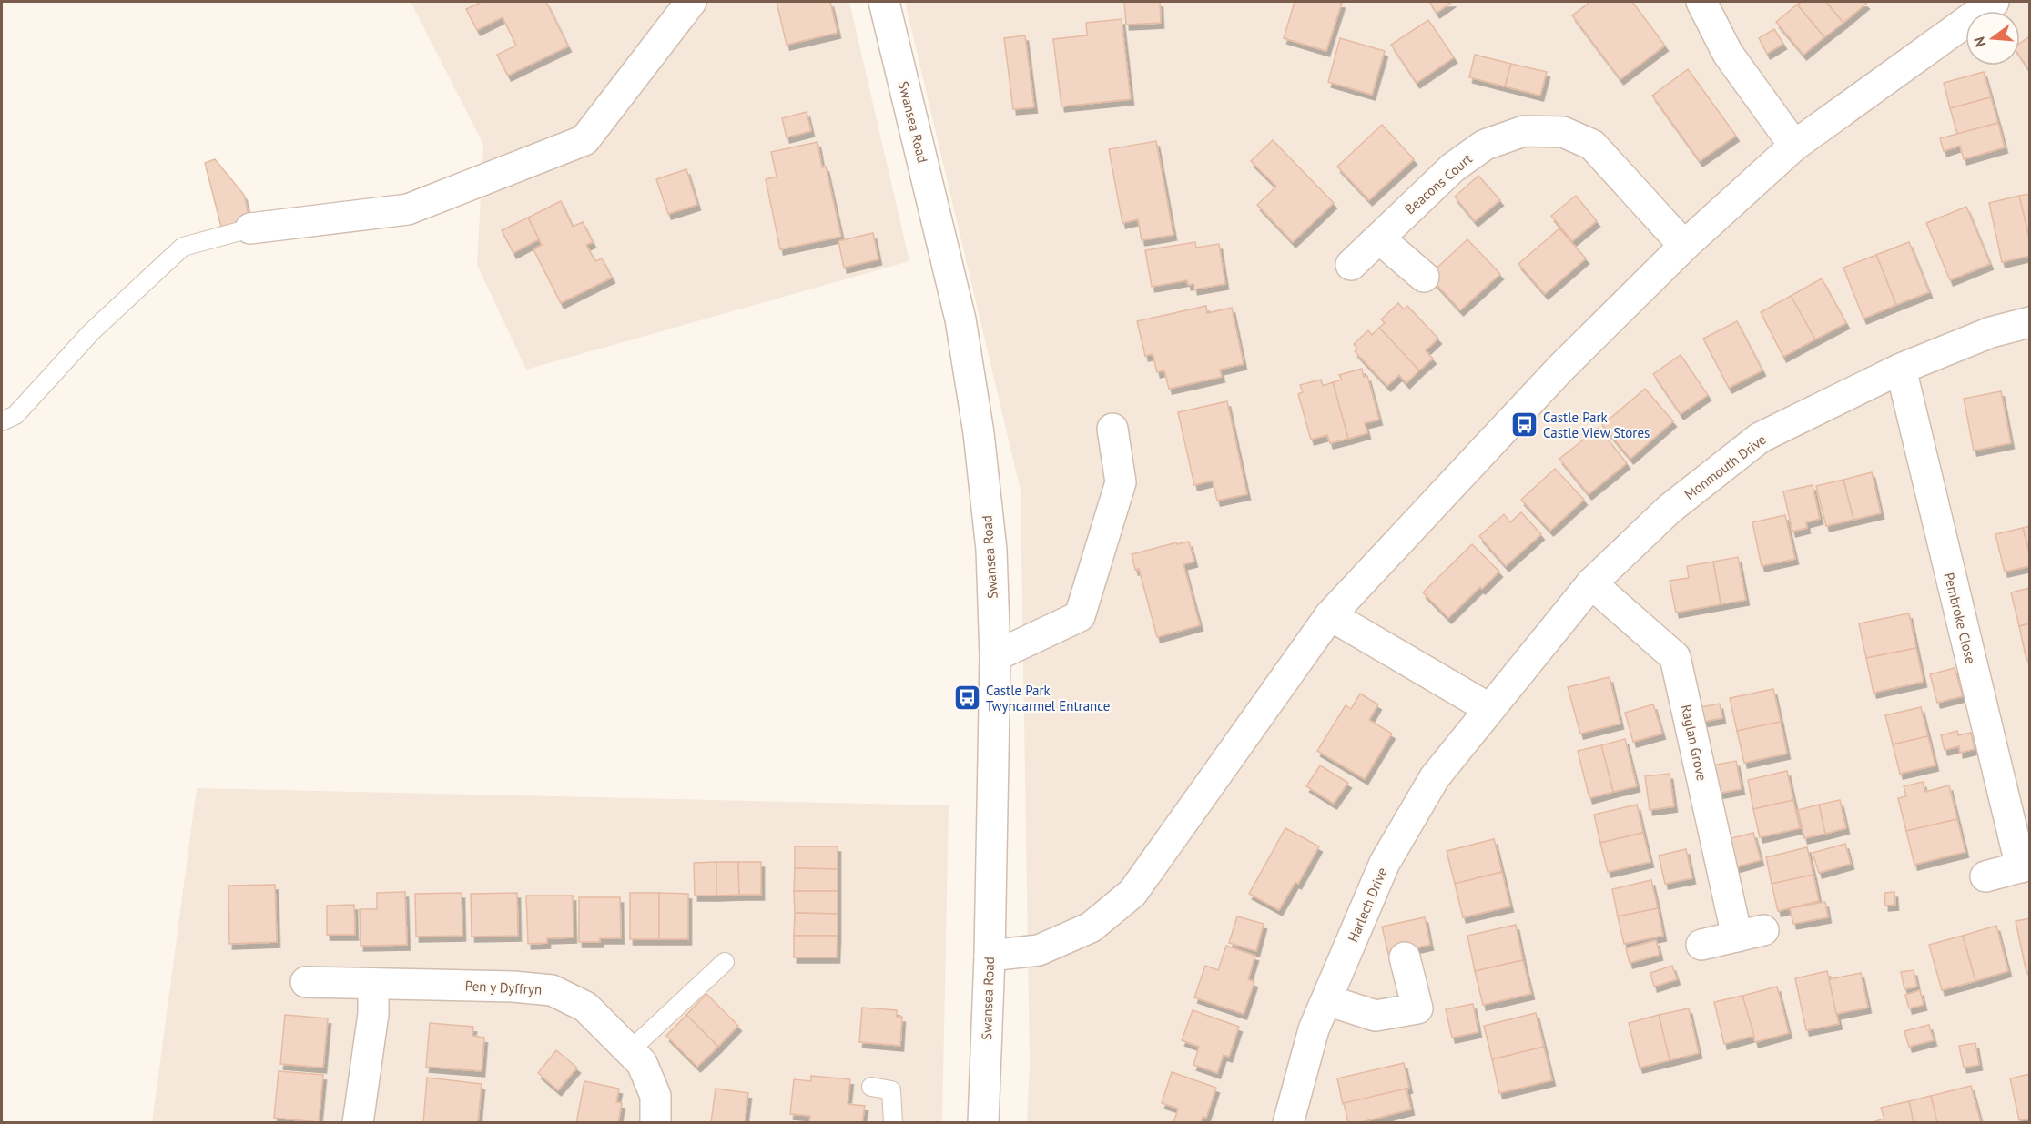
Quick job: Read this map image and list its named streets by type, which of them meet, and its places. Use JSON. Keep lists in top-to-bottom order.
{
  "streets": {
    "street": [
      "Swansea Road",
      "Beacons Court",
      "Monmouth Drive",
      "Pembroke Close",
      "Raglan Grove",
      "Harlech Drive",
      "Pen y Dyffryn"
    ]
  },
  "crossings": [
    ["Monmouth Drive", "Pembroke Close"],
    ["Monmouth Drive", "Raglan Grove"],
    ["Monmouth Drive", "Harlech Drive"]
  ],
  "places": {
    "bus stop": ["Castle Park Castle View Stores", "Castle Park Twyncarmel Entrance"]
  },
  "north": "left"
}
